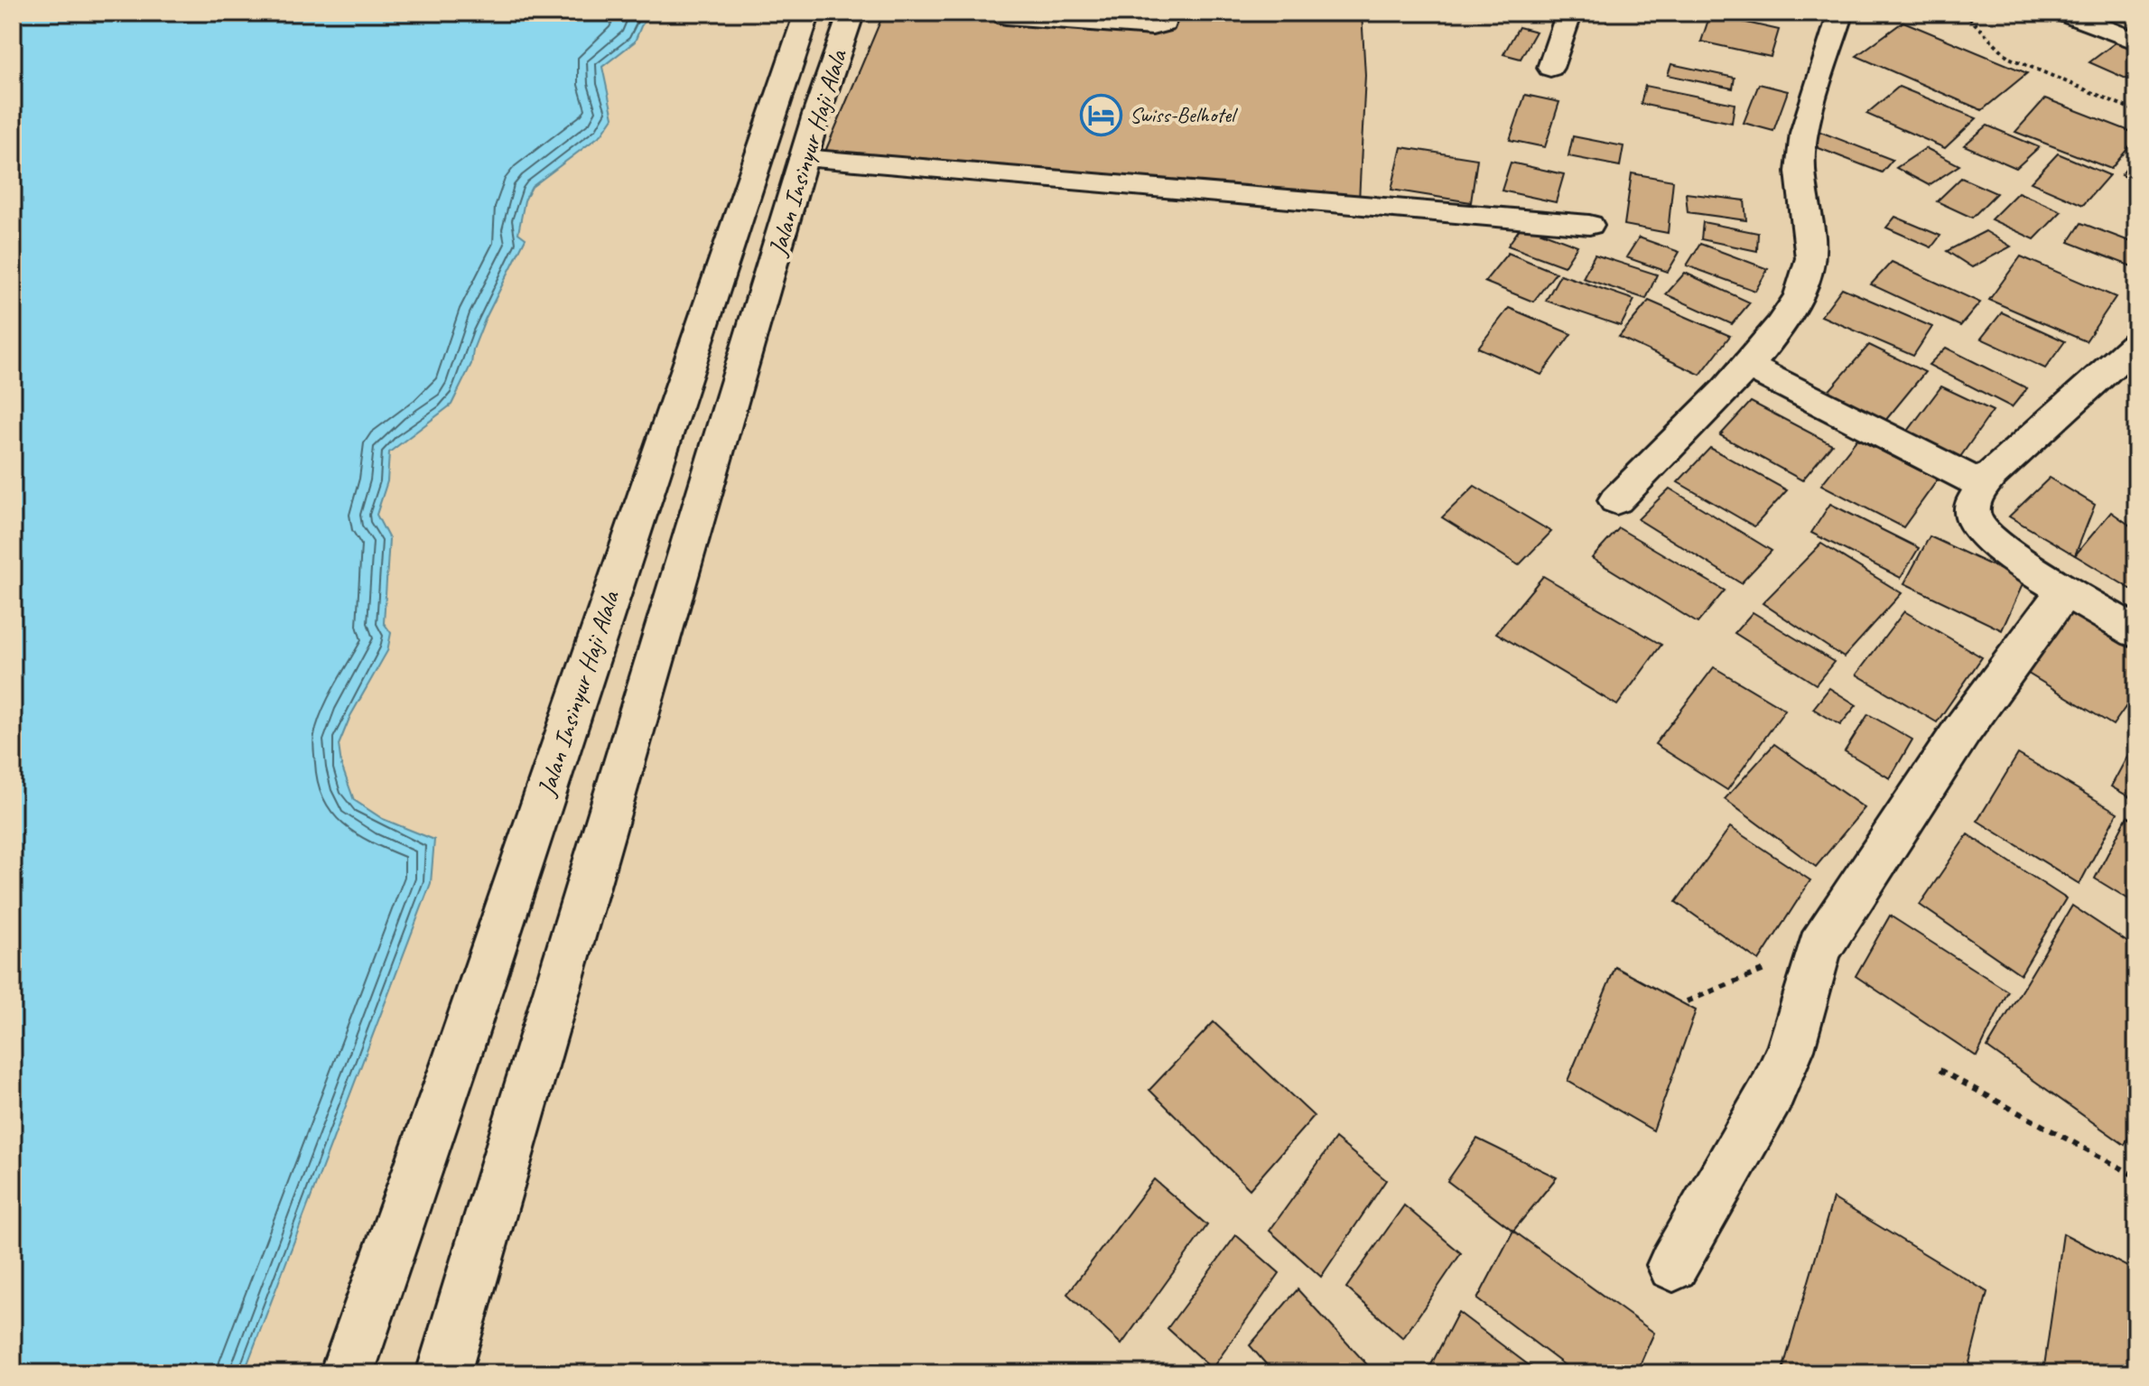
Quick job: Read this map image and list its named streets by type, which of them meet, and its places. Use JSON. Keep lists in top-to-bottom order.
{
  "streets": {
    "street": ["Jalan Insinyur Haji Alala"]
  },
  "places": {
    "hotel": ["Swiss-Belhotel"]
  }
}
